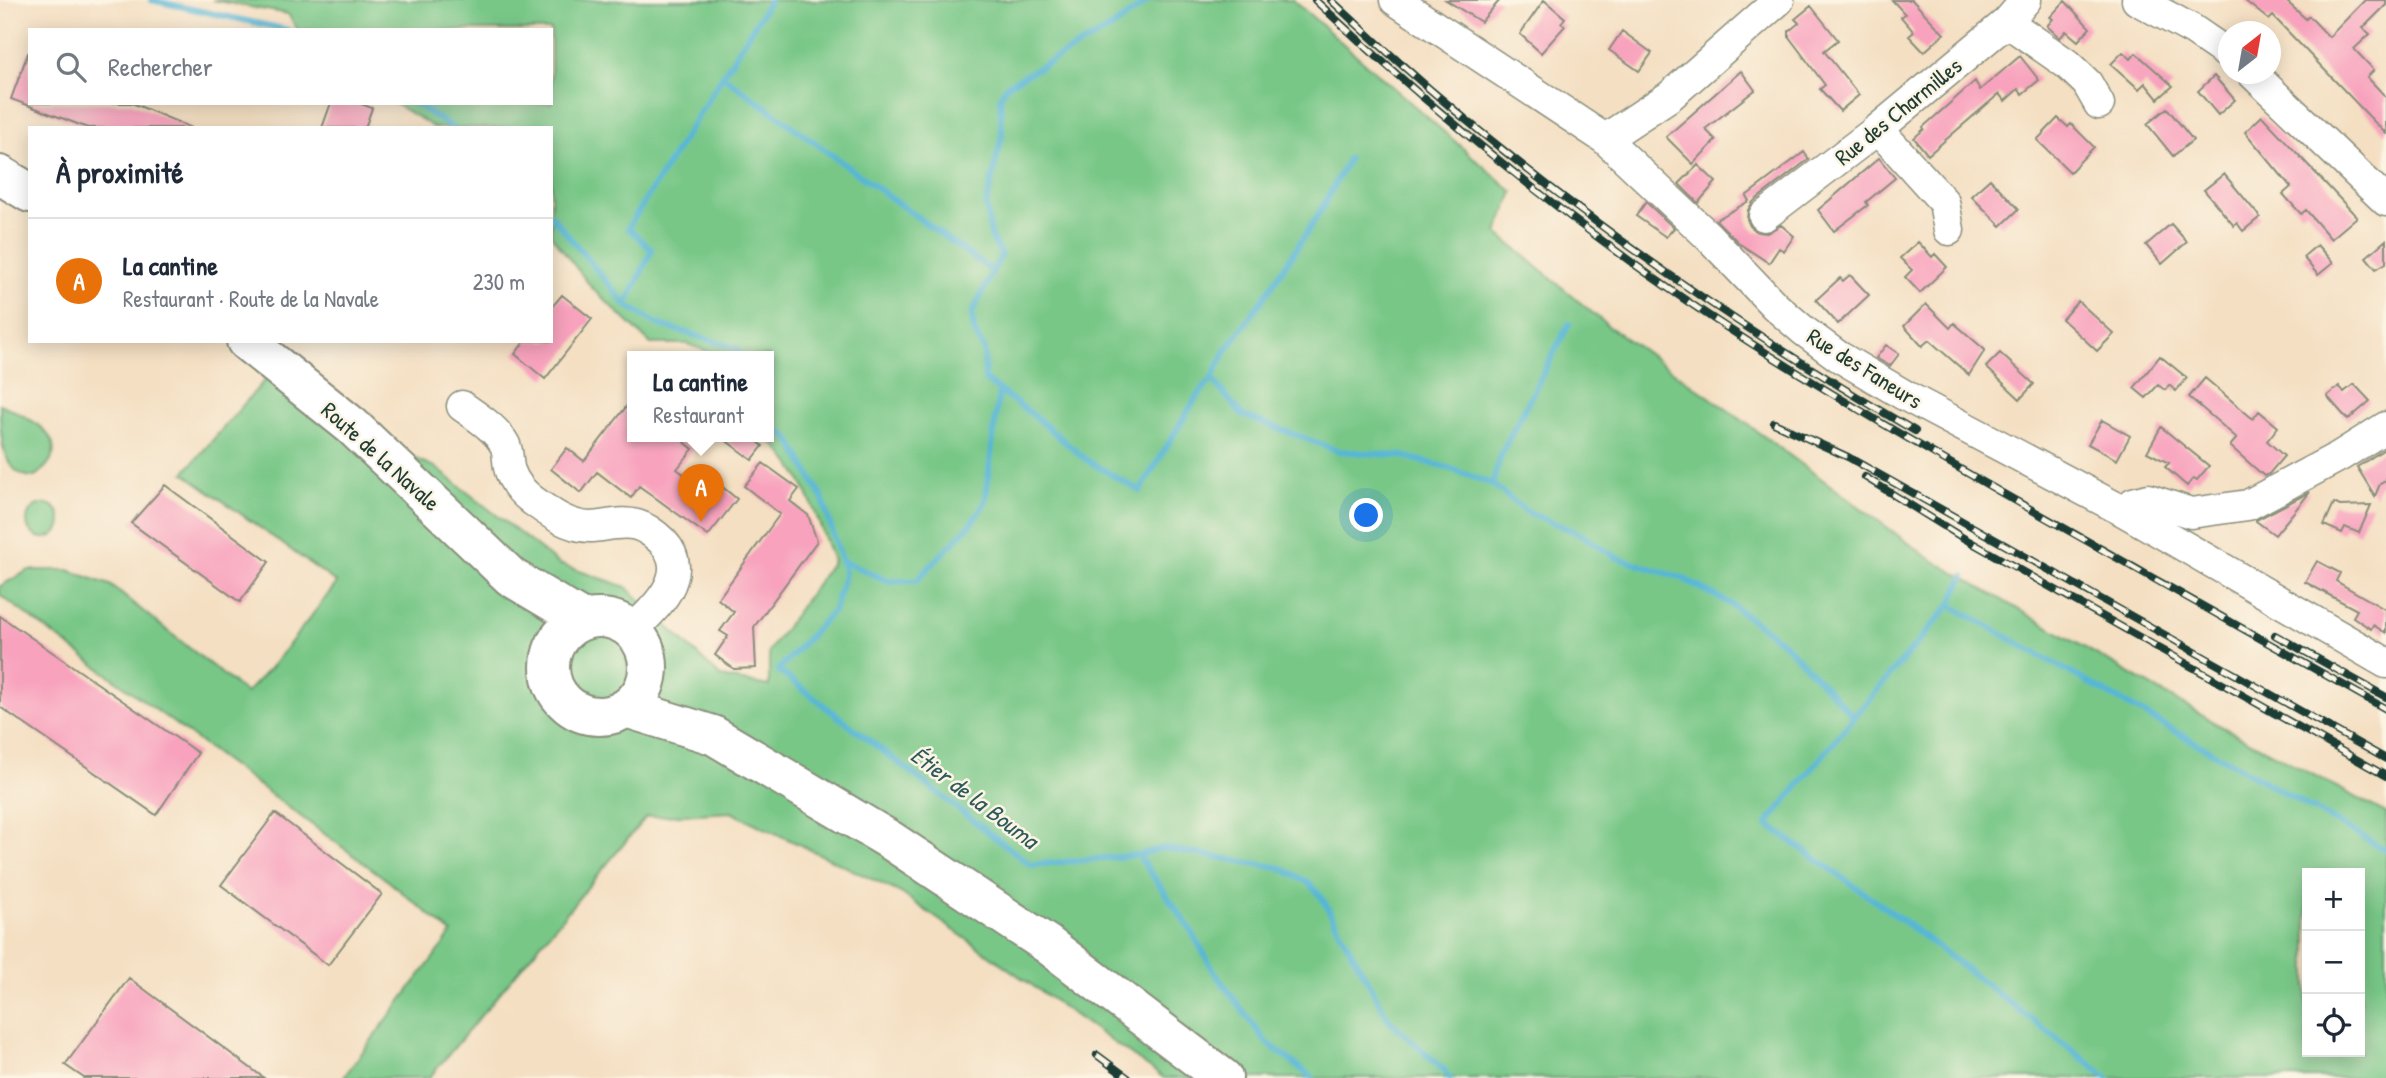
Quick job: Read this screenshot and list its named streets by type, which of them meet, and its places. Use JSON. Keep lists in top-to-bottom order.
{
  "streets": {
    "main road": ["Route de la Navale"],
    "street": ["Rue des Charmilles", "Rue des Faneurs"]
  },
  "water": ["Étier de la Bouma"],
  "north": "top right",
  "page": {
    "search": "Rechercher",
    "heading": "À proximité",
    "list": [
      {
        "mark": "A",
        "name": "La cantine",
        "note": "Restaurant · Route de la Navale",
        "value": "230 m"
      }
    ],
    "popup": ["La cantine", "Restaurant"],
    "pins": "A",
    "map_buttons": ["+", "−"]
  }
}
